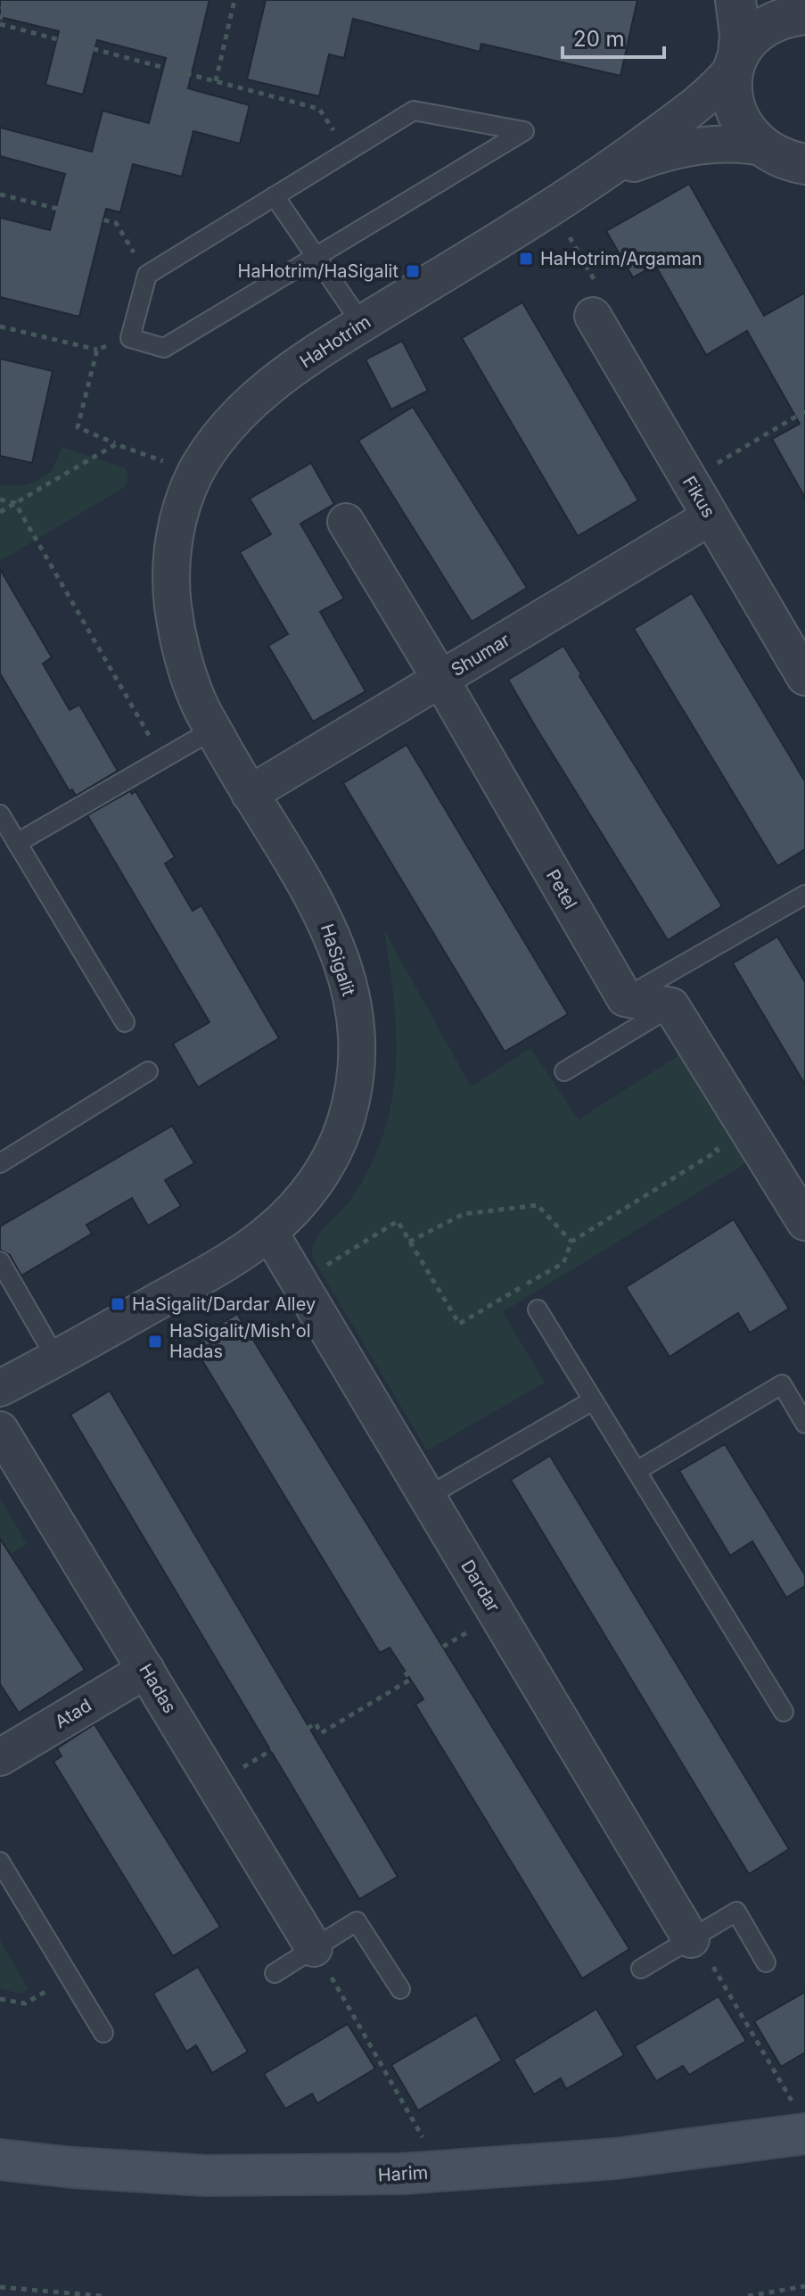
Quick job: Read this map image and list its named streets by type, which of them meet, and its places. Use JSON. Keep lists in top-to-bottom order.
{
  "streets": {
    "main road": ["Harim"],
    "street": [
      "HaHotrim",
      "Fikus",
      "Shumar",
      "Petel",
      "HaSigalit",
      "Dardar",
      "Hadas",
      "Atad"
    ]
  },
  "crossings": [
    ["HaHotrim", "HaSigalit"],
    ["Fikus", "Shumar"],
    ["Shumar", "Petel"],
    ["Shumar", "HaSigalit"],
    ["HaSigalit", "Dardar"],
    ["Hadas", "Atad"]
  ],
  "places": {
    "transit": [
      "HaHotrim/Argaman",
      "HaHotrim/HaSigalit",
      "HaSigalit/Dardar Alley",
      "HaSigalit/Mish'ol Hadas"
    ]
  },
  "scale_bar": "20 m"
}
